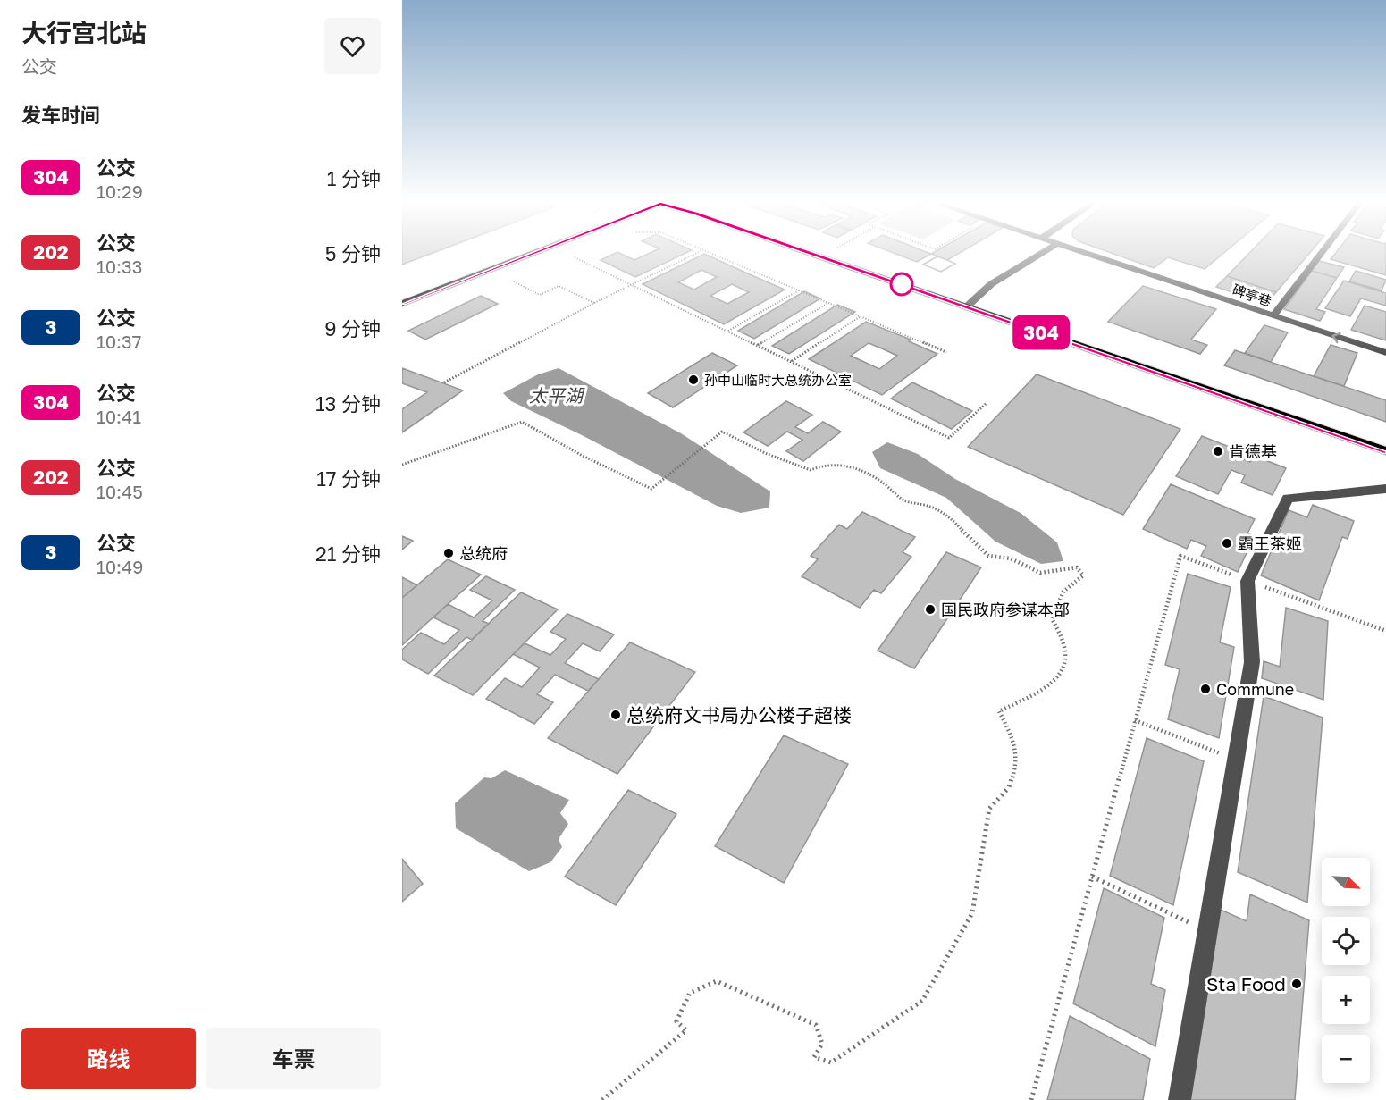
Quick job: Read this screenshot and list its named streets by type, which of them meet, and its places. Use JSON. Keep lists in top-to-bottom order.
{
  "streets": {
    "street": ["碑亭巷"]
  },
  "one_way": ["碑亭巷"],
  "water": ["太平湖"],
  "places": [
    "孙中山临时大总统办公室",
    "肯德基",
    "霸王茶姬",
    "总统府",
    "国民政府参谋本部",
    "Commune",
    "总统府文书局办公楼子超楼",
    "Sta Food"
  ],
  "lines": ["bus line 304"],
  "north": "bottom right",
  "page": {
    "heading": [
      ["大行宫北站", "公交"],
      "发车时间"
    ],
    "on_map": "304",
    "list": [
      {
        "mark": "304",
        "name": "公交",
        "note": "10:29",
        "value": "1 分钟"
      },
      {
        "mark": "202",
        "name": "公交",
        "note": "10:33",
        "value": "5 分钟"
      },
      {
        "mark": "3",
        "name": "公交",
        "note": "10:37",
        "value": "9 分钟"
      },
      {
        "mark": "304",
        "name": "公交",
        "note": "10:41",
        "value": "13 分钟"
      },
      {
        "mark": "202",
        "name": "公交",
        "note": "10:45",
        "value": "17 分钟"
      },
      {
        "mark": "3",
        "name": "公交",
        "note": "10:49",
        "value": "21 分钟"
      }
    ],
    "map_buttons": ["+", "−"],
    "buttons": ["路线", "车票"]
  }
}
